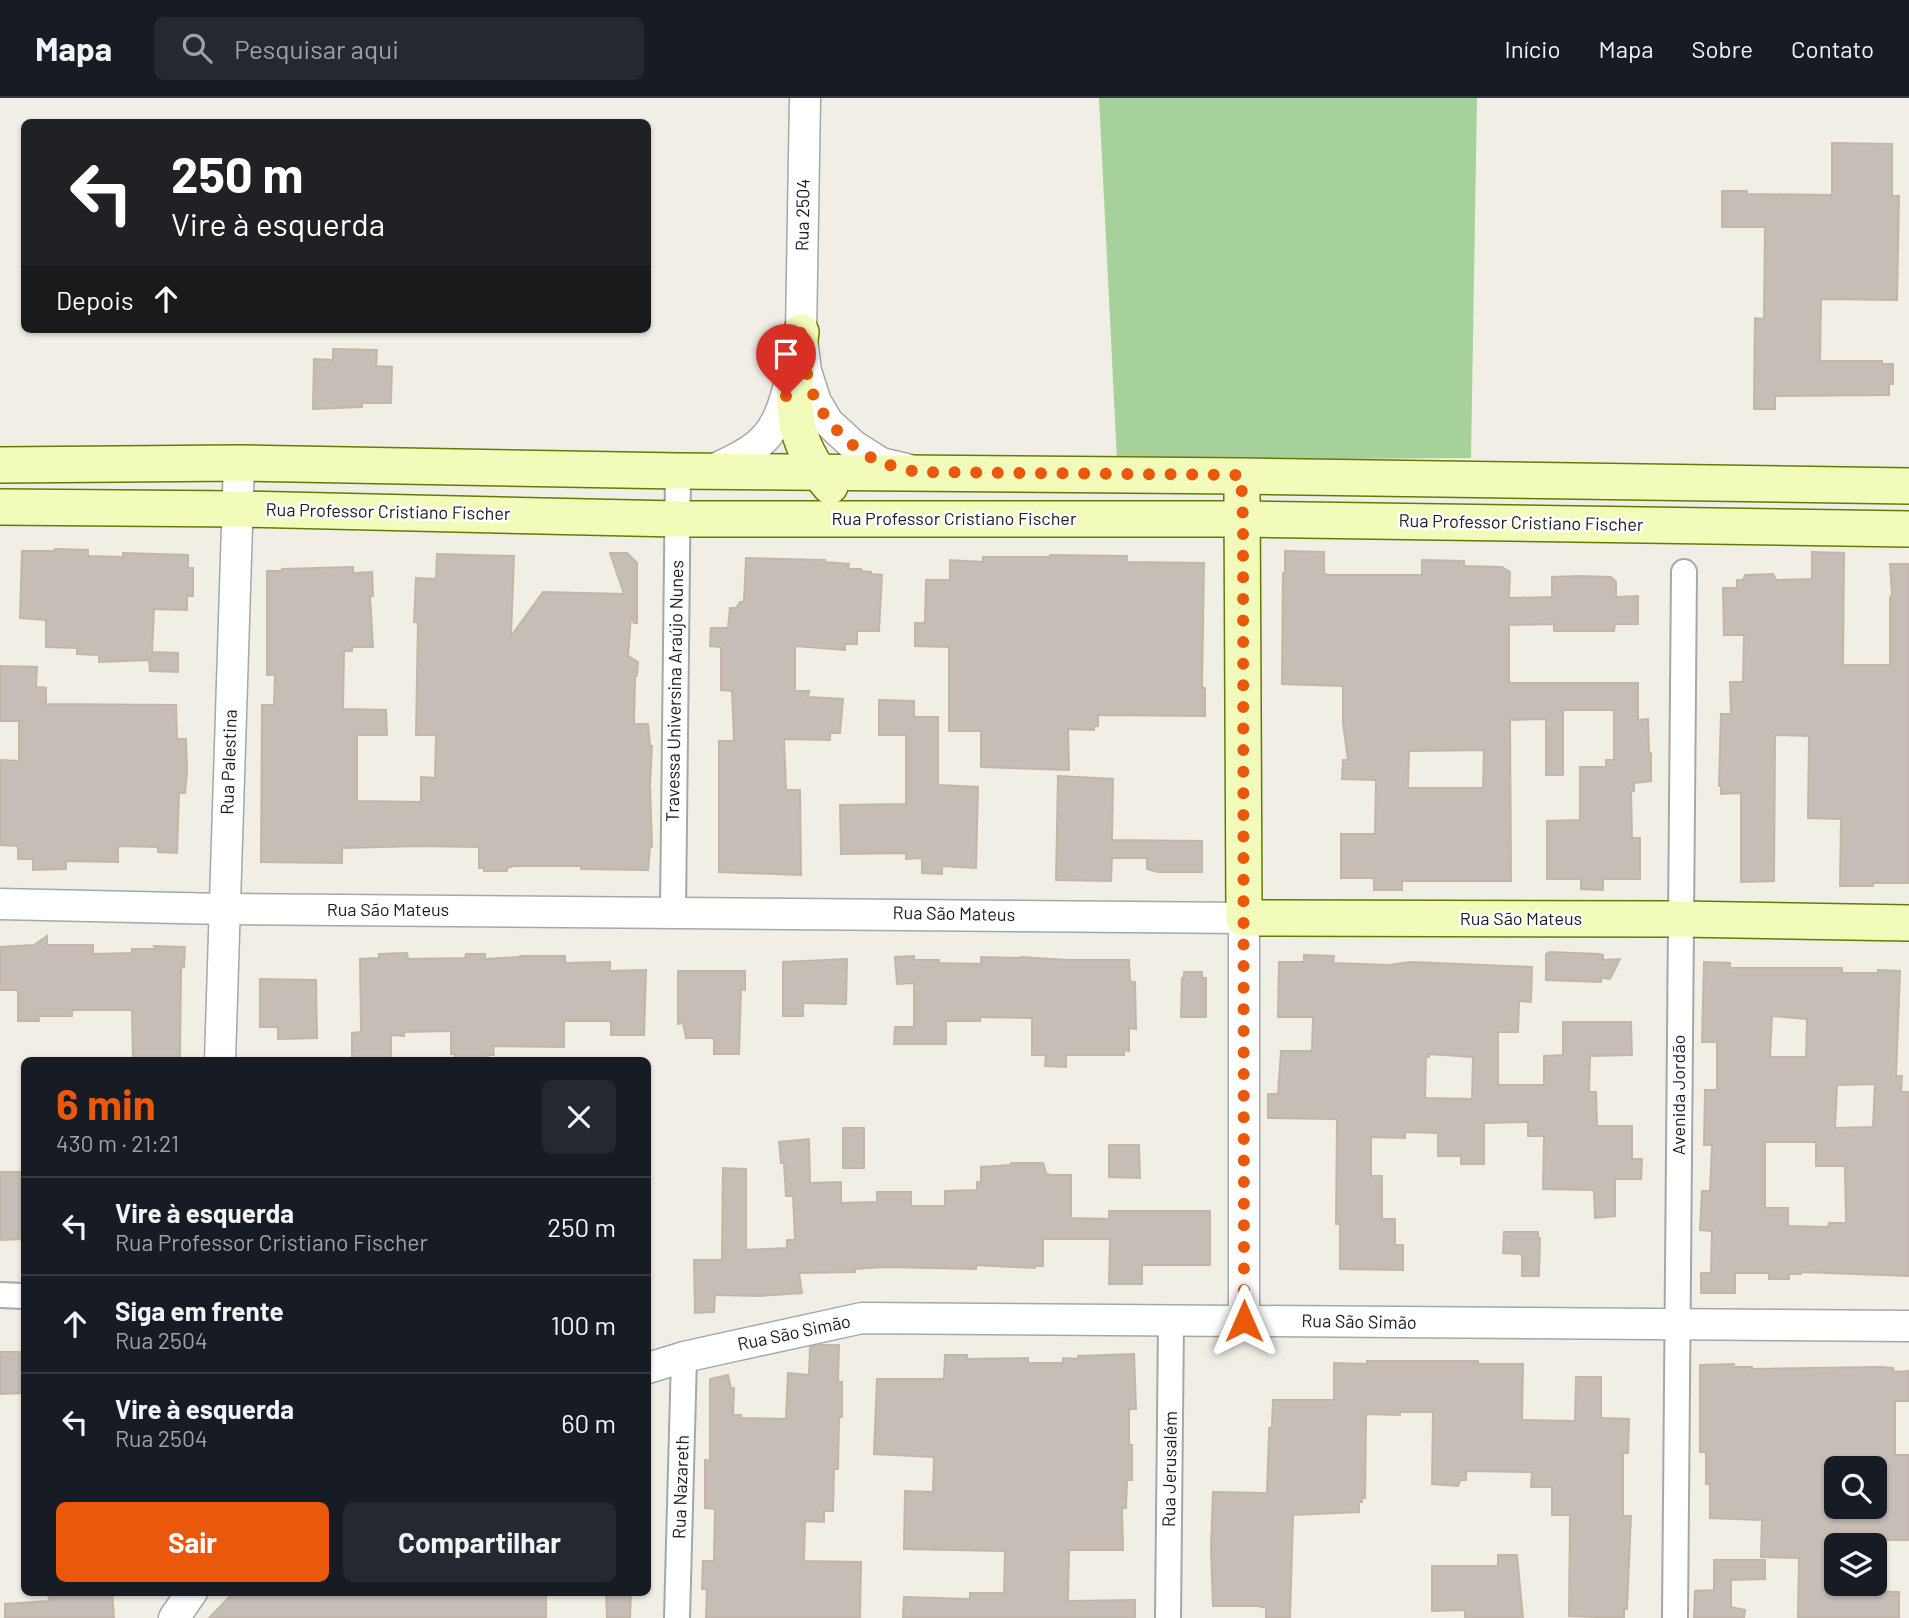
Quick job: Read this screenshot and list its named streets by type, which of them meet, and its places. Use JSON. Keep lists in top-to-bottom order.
{
  "streets": {
    "main road": ["Rua Professor Cristiano Fischer", "Rua São Mateus"],
    "street": [
      "Rua 2504",
      "Travessa Universina Araújo Nunes",
      "Rua Palestina",
      "Avenida Jordão",
      "Rua São Simão",
      "Rua Jerusalém",
      "Rua Nazareth"
    ]
  },
  "crossings": [
    ["Rua 2504", "Travessa Universina Araújo Nunes"],
    ["Rua Professor Cristiano Fischer", "Travessa Universina Araújo Nunes"],
    ["Rua Professor Cristiano Fischer", "Rua Palestina"],
    ["Travessa Universina Araújo Nunes", "Rua São Mateus"],
    ["Rua Palestina", "Rua São Mateus"],
    ["Rua São Mateus", "Avenida Jordão"],
    ["Avenida Jordão", "Rua São Simão"],
    ["Rua São Simão", "Rua Jerusalém"],
    ["Rua São Simão", "Rua Nazareth"]
  ],
  "page": {
    "header": "Mapa",
    "search": "Pesquisar aqui",
    "nav": [
      "Início",
      "Mapa",
      "Sobre",
      "Contato"
    ],
    "turn": ["250 m", "Vire à esquerda"],
    "then": "Depois",
    "heading": ["6 min", "430 m · 21:21"],
    "list": [
      {
        "name": "Vire à esquerda",
        "note": "Rua Professor Cristiano Fischer",
        "value": "250 m"
      },
      {
        "name": "Siga em frente",
        "note": "Rua 2504",
        "value": "100 m"
      },
      {
        "name": "Vire à esquerda",
        "note": "Rua 2504",
        "value": "60 m"
      }
    ],
    "buttons": ["Sair", "Compartilhar"]
  }
}
